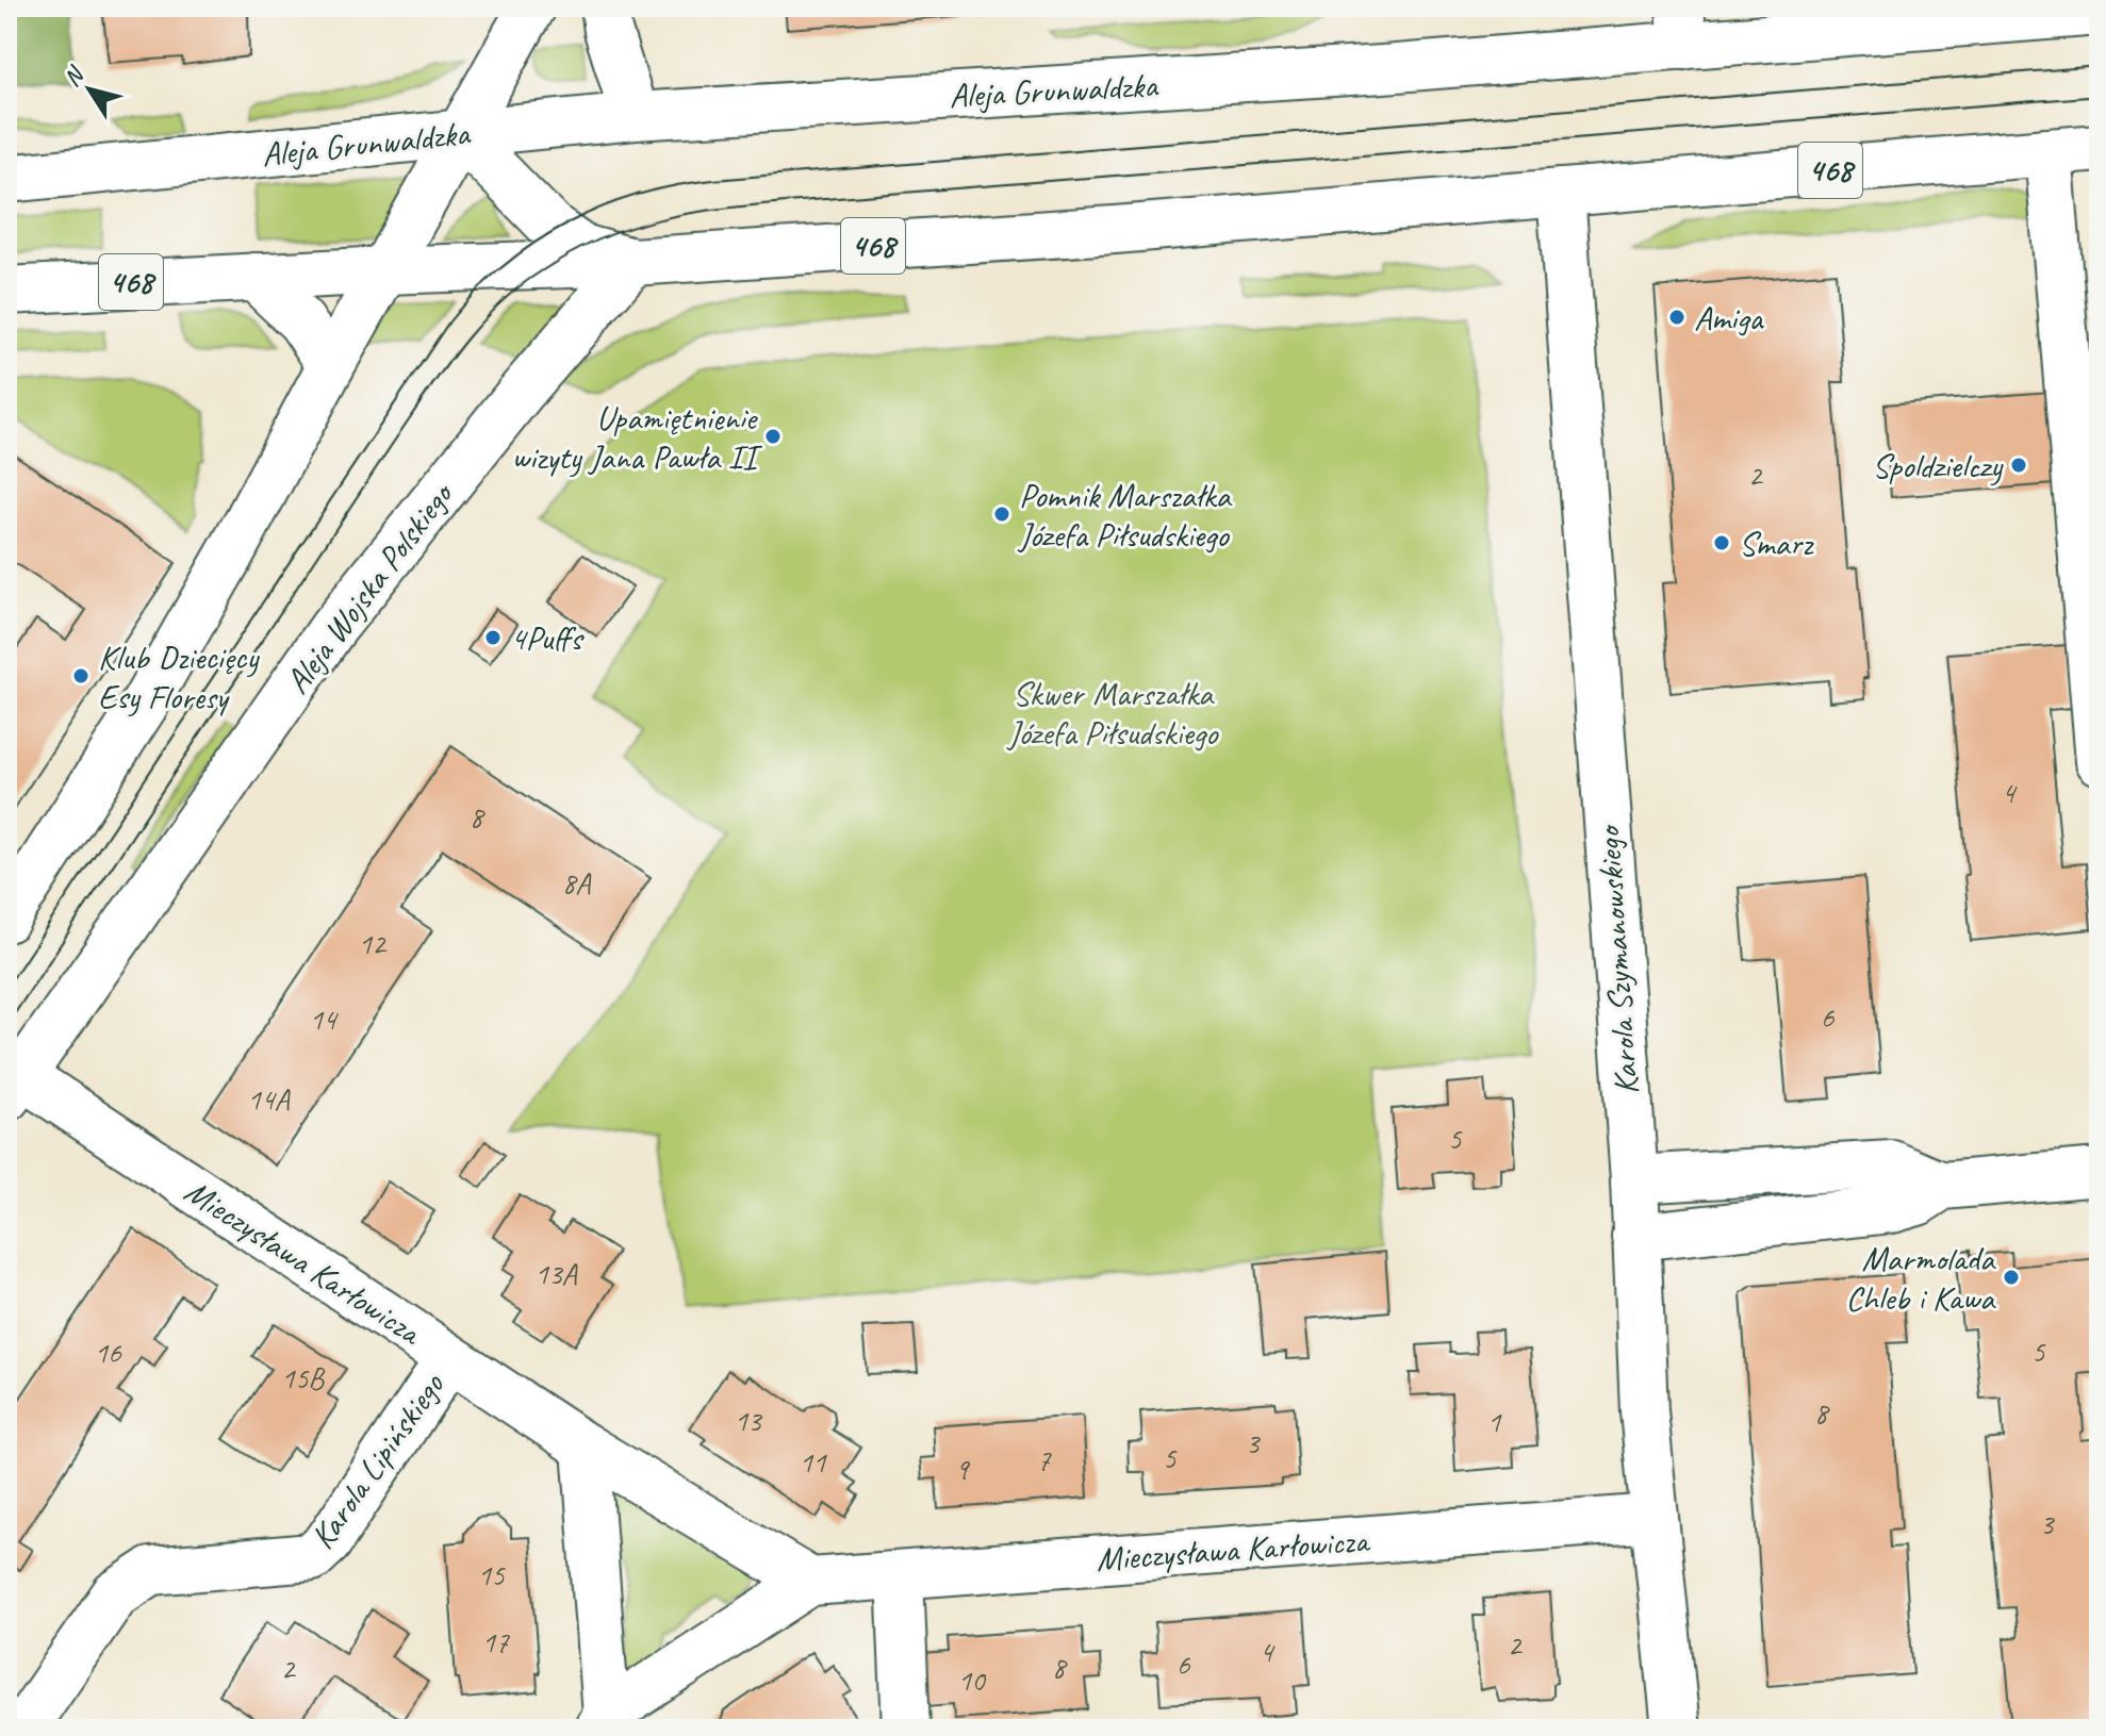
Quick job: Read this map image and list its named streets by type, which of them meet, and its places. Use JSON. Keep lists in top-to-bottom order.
{
  "streets": {
    "street": [
      "Aleja Grunwaldzka",
      "468",
      "Aleja Wojska Polskiego",
      "Karola Szymanowskiego",
      "Mieczysława Karłowicza",
      "Karola Lipińskiego"
    ]
  },
  "crossings": [
    ["468", "Aleja Wojska Polskiego"],
    ["468", "Karola Szymanowskiego"],
    ["Aleja Wojska Polskiego", "Mieczysława Karłowicza"],
    ["Karola Szymanowskiego", "Mieczysława Karłowicza"],
    ["Mieczysława Karłowicza", "Karola Lipińskiego"]
  ],
  "parks": ["Skwer Marszałka Józefa Piłsudskiego"],
  "places": [
    "Amiga",
    "Upamiętnienie wizyty Jana Pawła II",
    "Spoldzielczy",
    "Pomnik Marszałka Józefa Piłsudskiego",
    "Smarz",
    "4Puffs",
    "Klub Dziecięcy Esy Floresy",
    "Marmolada Chleb i Kawa"
  ],
  "house_numbers": [
    "2",
    "4",
    "8",
    "8A",
    "12",
    "6",
    "14",
    "14A",
    "5",
    "13A",
    "5",
    "16",
    "15B",
    "8",
    "13",
    "1",
    "3",
    "5",
    "7",
    "11",
    "9",
    "3",
    "15",
    "17",
    "2",
    "4",
    "6",
    "8",
    "2",
    "10"
  ],
  "north": "top left"
}
